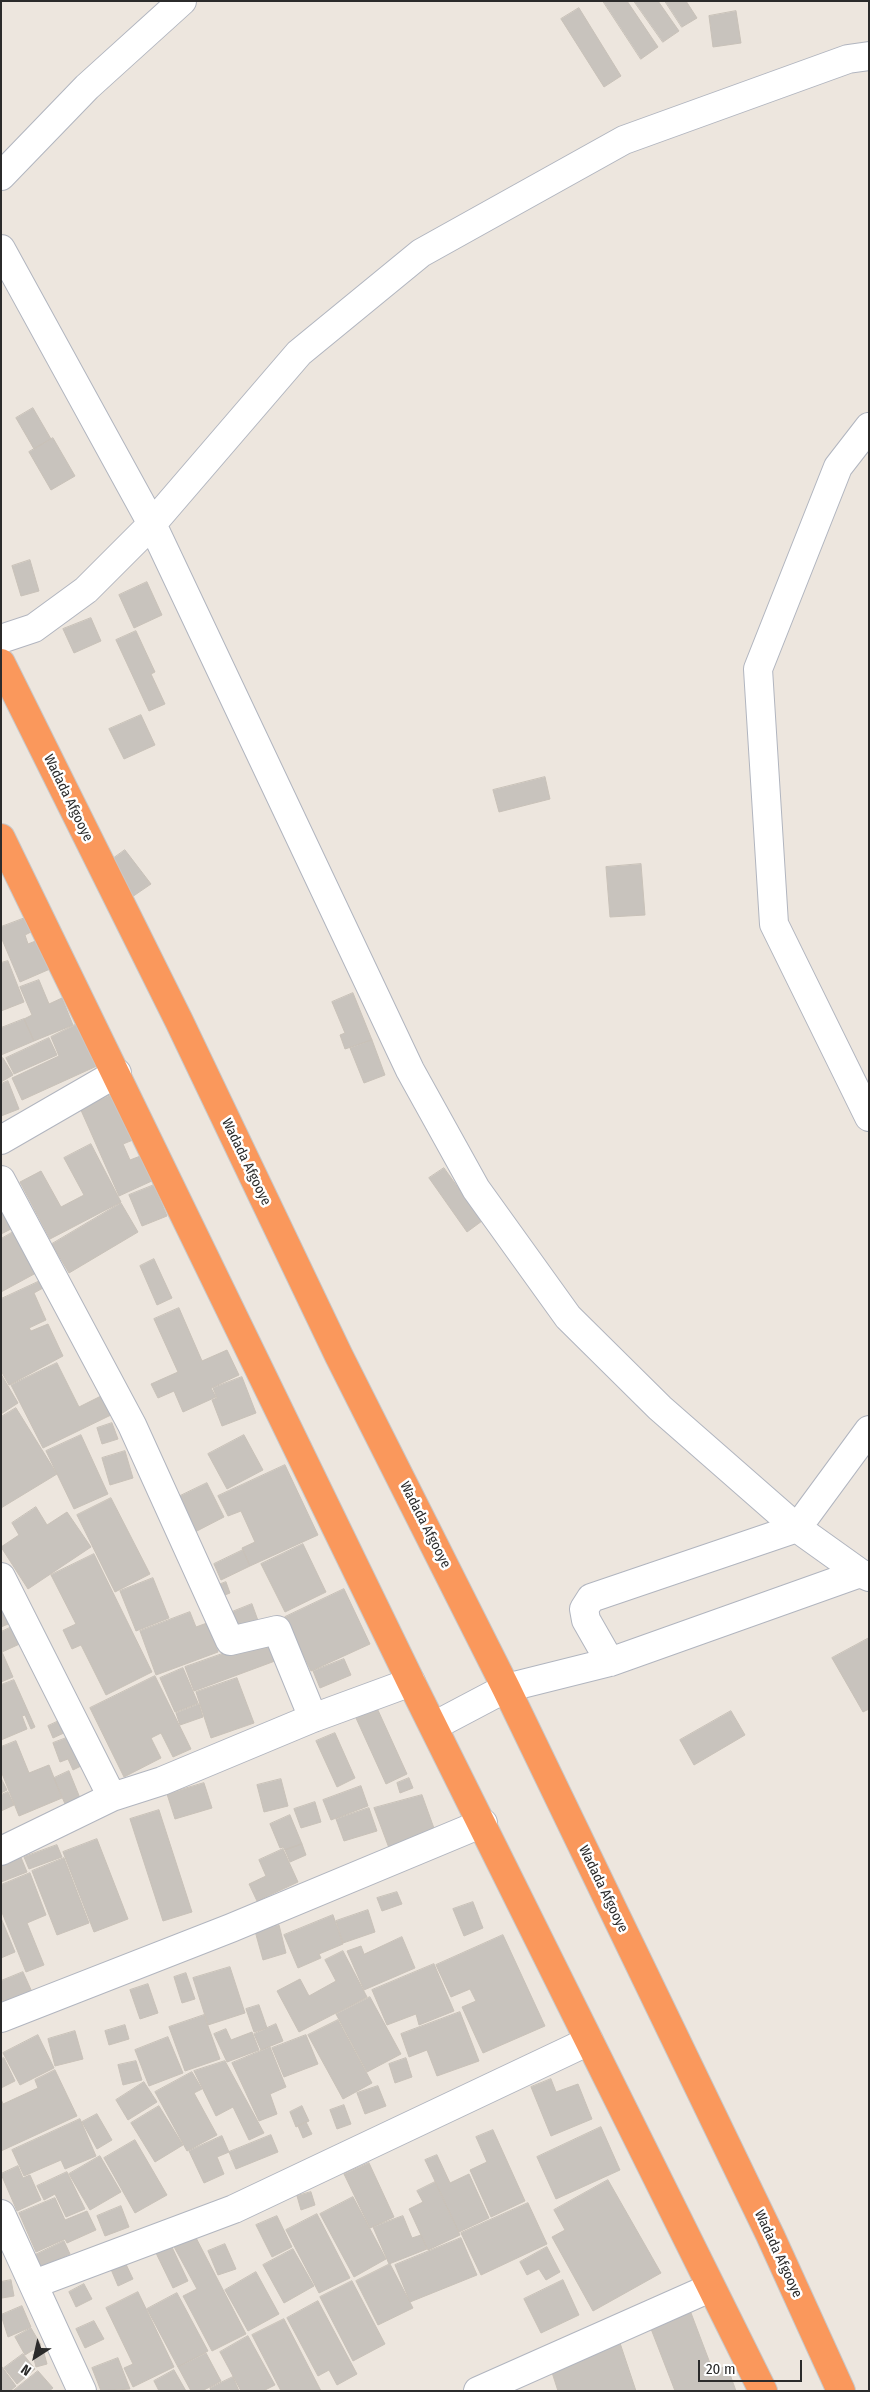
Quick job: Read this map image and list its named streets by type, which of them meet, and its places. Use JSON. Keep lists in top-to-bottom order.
{
  "streets": {
    "highway": ["Wadada Afgooye"]
  },
  "scale_bar": "20 m",
  "north": "bottom left"
}
